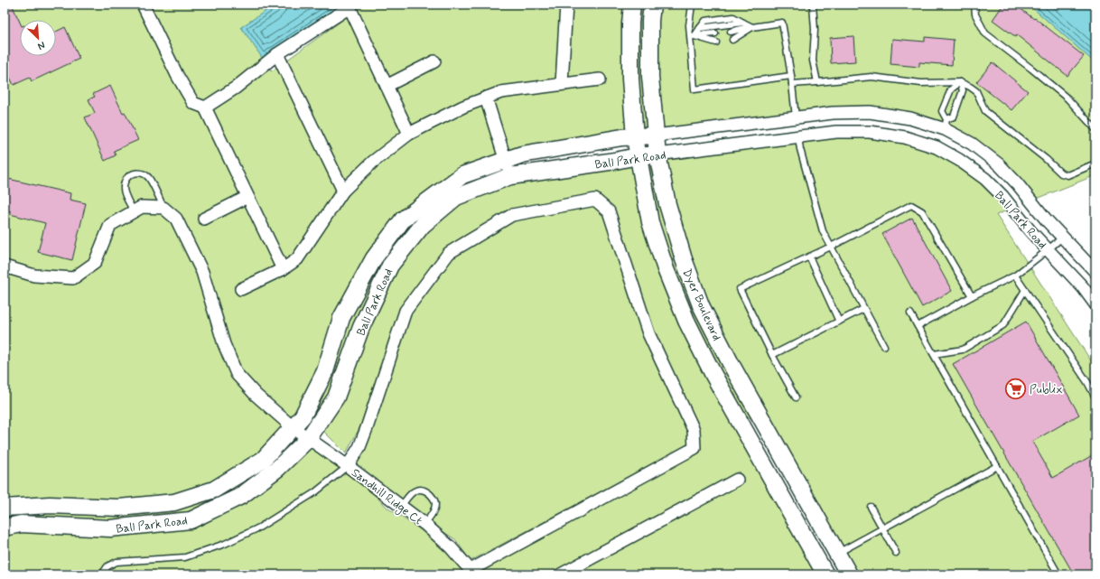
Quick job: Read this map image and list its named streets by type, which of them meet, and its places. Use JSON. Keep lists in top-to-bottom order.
{
  "streets": {
    "street": ["Ball Park Road", "Dyer Boulevard", "Sandhill Ridge Ct"]
  },
  "crossings": [
    ["Ball Park Road", "Dyer Boulevard"],
    ["Ball Park Road", "Sandhill Ridge Ct"]
  ],
  "places": {
    "supermarket": ["Publix"]
  },
  "north": "bottom right"
}
